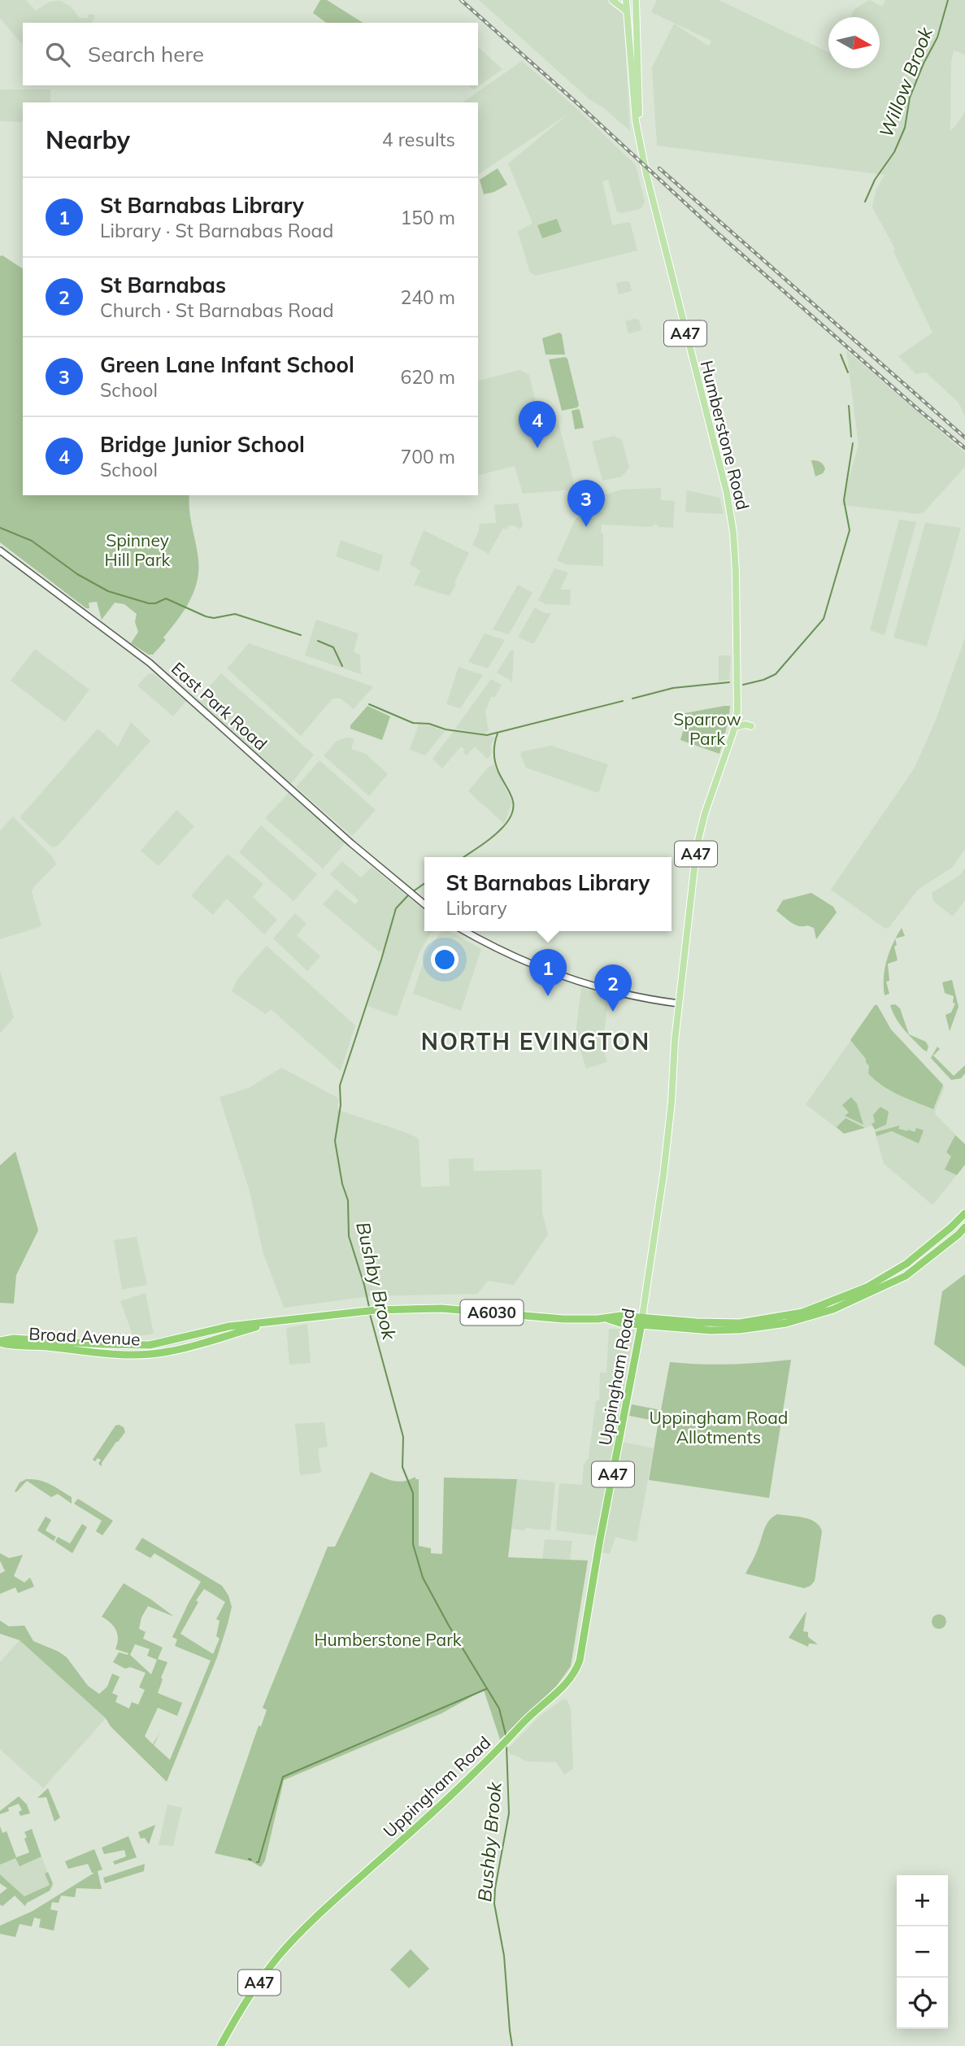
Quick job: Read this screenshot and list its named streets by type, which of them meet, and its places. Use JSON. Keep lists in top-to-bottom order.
{
  "streets": {
    "highway": [
      "A47",
      "A6030",
      "Broad Avenue",
      "Uppingham Road"
    ],
    "main road": ["Humberstone Road", "East Park Road"]
  },
  "crossings": [
    ["Humberstone Road", "Uppingham Road"],
    ["A6030", "Broad Avenue"],
    ["A6030", "Uppingham Road"]
  ],
  "districts": ["NORTH EVINGTON"],
  "water": ["Willow Brook", "Bushby Brook"],
  "parks": [
    "Spinney Hill Park",
    "Sparrow Park",
    "Uppingham Road Allotments",
    "Humberstone Park"
  ],
  "north": "right",
  "page": {
    "search": "Search here",
    "heading": ["Nearby", "4 results"],
    "list": [
      {
        "mark": "1",
        "name": "St Barnabas Library",
        "note": "Library · St Barnabas Road",
        "value": "150 m"
      },
      {
        "mark": "2",
        "name": "St Barnabas",
        "note": "Church · St Barnabas Road",
        "value": "240 m"
      },
      {
        "mark": "3",
        "name": "Green Lane Infant School",
        "note": "School",
        "value": "620 m"
      },
      {
        "mark": "4",
        "name": "Bridge Junior School",
        "note": "School",
        "value": "700 m"
      }
    ],
    "pins": [
      "4",
      "3",
      "1",
      "2"
    ],
    "popup": ["St Barnabas Library", "Library"],
    "map_buttons": ["+", "−"]
  }
}
